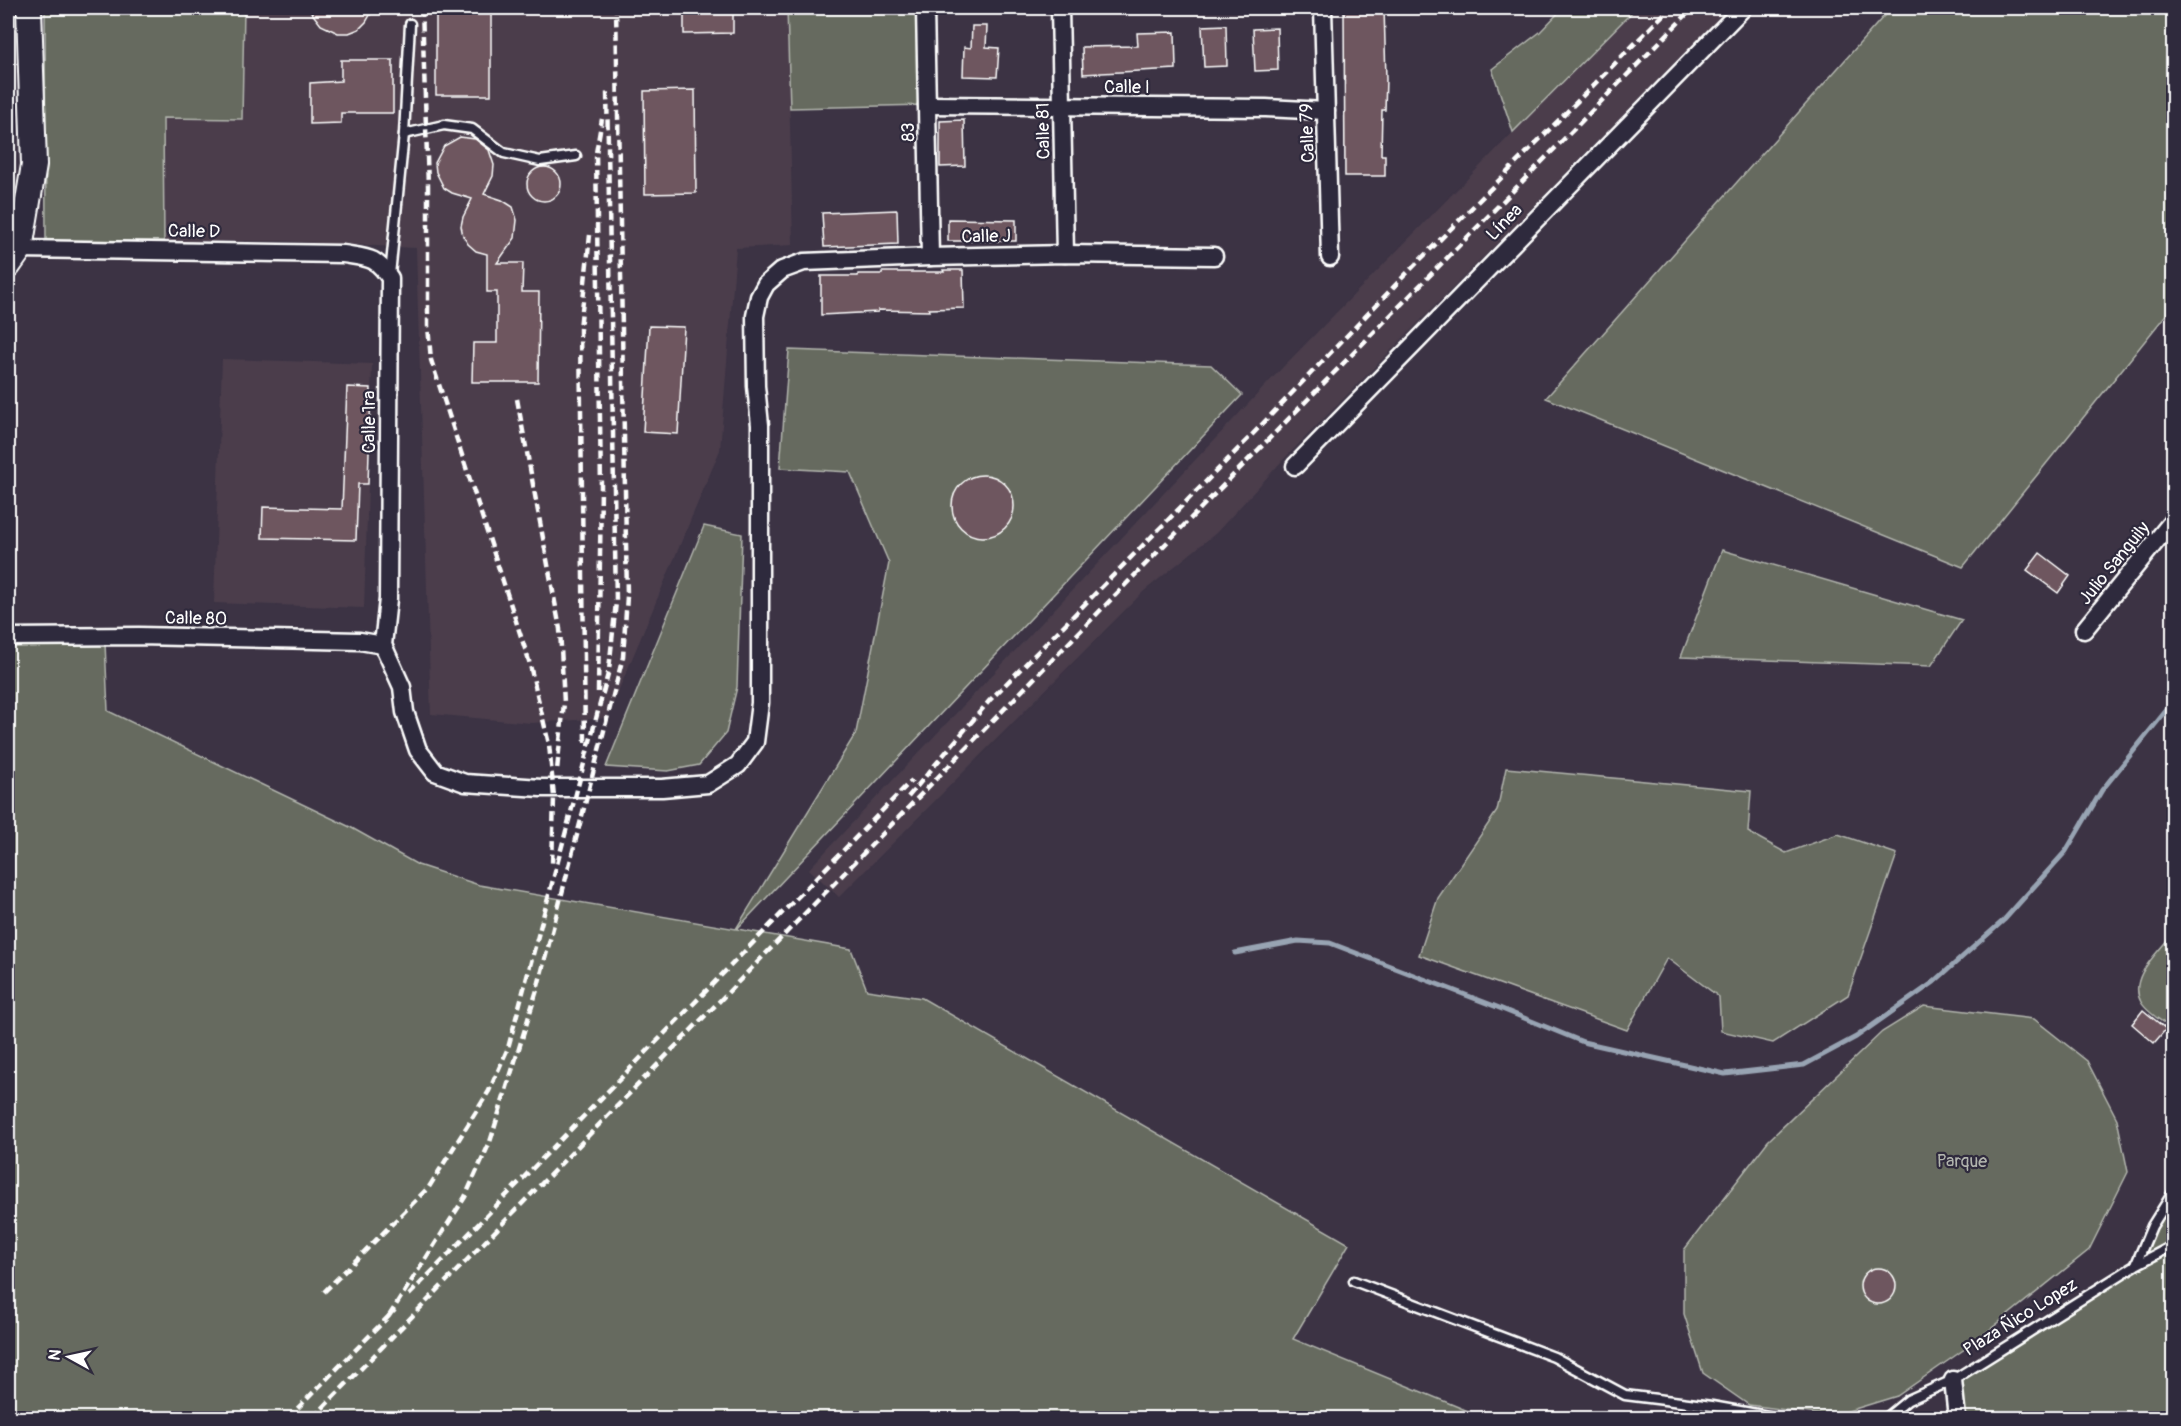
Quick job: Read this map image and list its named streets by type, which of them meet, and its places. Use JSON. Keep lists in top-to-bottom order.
{
  "streets": {
    "street": [
      "Calle I",
      "Calle 81",
      "83",
      "Calle 79",
      "Línea",
      "Calle D",
      "Calle J",
      "Calle 1ra",
      "Julio Sanguily",
      "Calle 80"
    ],
    "lane": ["Plaza Ñico Lopez"]
  },
  "crossings": [
    ["Calle I", "Calle 81"],
    ["Calle I", "83"],
    ["Calle I", "Calle 79"],
    ["Calle 81", "Calle J"],
    ["83", "Calle J"],
    ["Calle D", "Calle 1ra"],
    ["Calle J", "Calle 1ra"],
    ["Calle J", "Calle 80"],
    ["Calle 1ra", "Calle 80"]
  ],
  "parks": ["Parque"],
  "north": "left"
}
